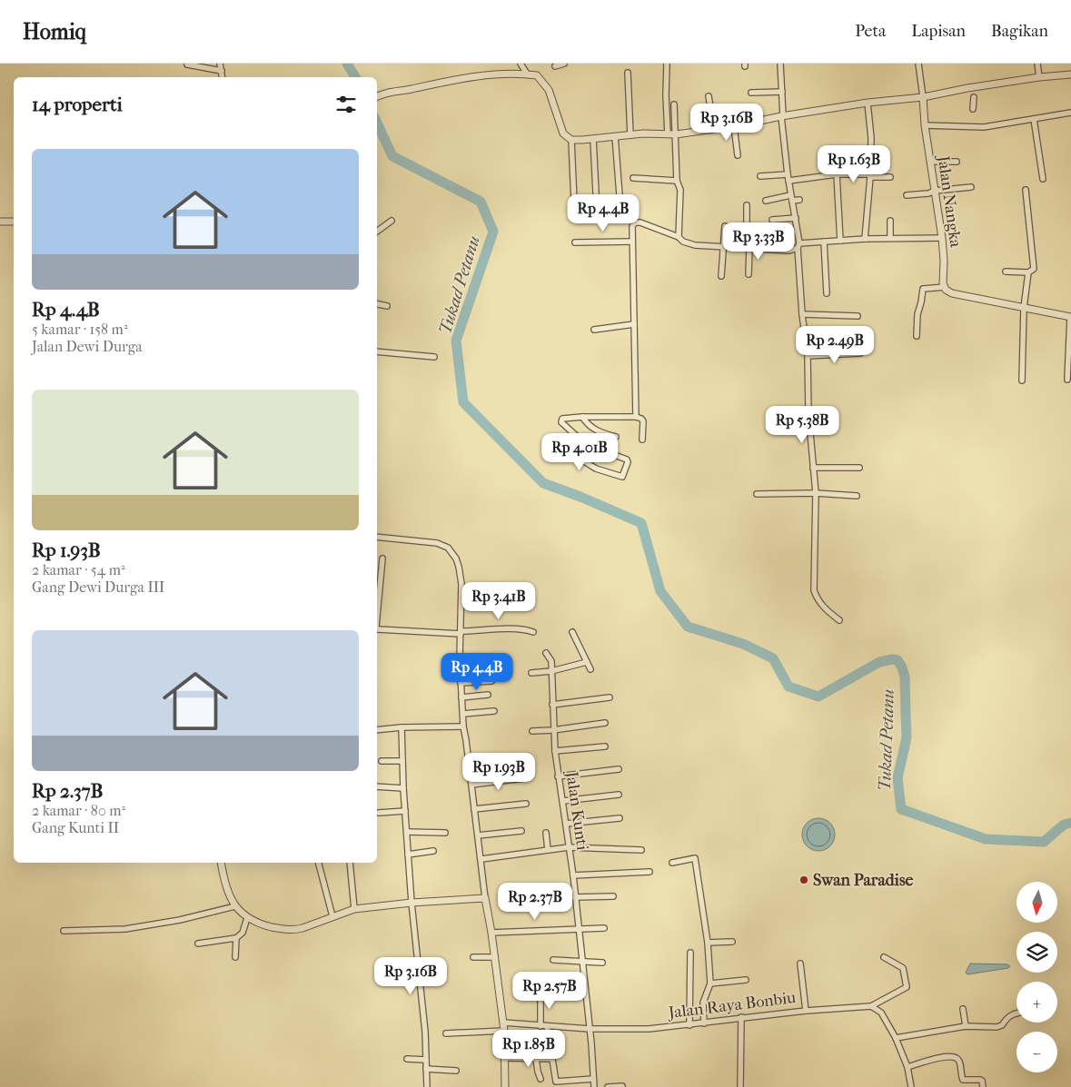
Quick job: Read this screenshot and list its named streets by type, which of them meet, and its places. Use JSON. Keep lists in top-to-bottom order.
{
  "streets": {
    "street": ["Jalan Nangka", "Jalan Kunti", "Jalan Raya Bonbiu"]
  },
  "crossings": [
    ["Jalan Kunti", "Jalan Raya Bonbiu"]
  ],
  "water": ["Tukad Petanu"],
  "places": ["Swan Paradise"],
  "north": "bottom",
  "page": {
    "header": "Homiq",
    "nav": ["Peta", "Lapisan", "Bagikan"],
    "heading": "14 properti",
    "price": [
      "Rp 3.16B",
      "Rp 1.63B",
      "Rp 4.4B",
      "Rp 3.33B",
      "Rp 2.49B",
      "Rp 5.38B",
      "Rp 4.01B",
      "Rp 3.41B",
      "Rp 4.4B",
      "Rp 1.93B",
      "Rp 2.37B",
      "Rp 3.16B",
      "Rp 2.57B",
      "Rp 1.85B"
    ],
    "list": [
      {
        "name": "Rp 4.4B",
        "note": "5 kamar · 158 m² · Jalan Dewi Durga"
      },
      {
        "name": "Rp 1.93B",
        "note": "2 kamar · 54 m² · Gang Dewi Durga III"
      },
      {
        "name": "Rp 2.37B",
        "note": "2 kamar · 80 m² · Gang Kunti II"
      }
    ],
    "map_buttons": ["+", "−"]
  }
}
